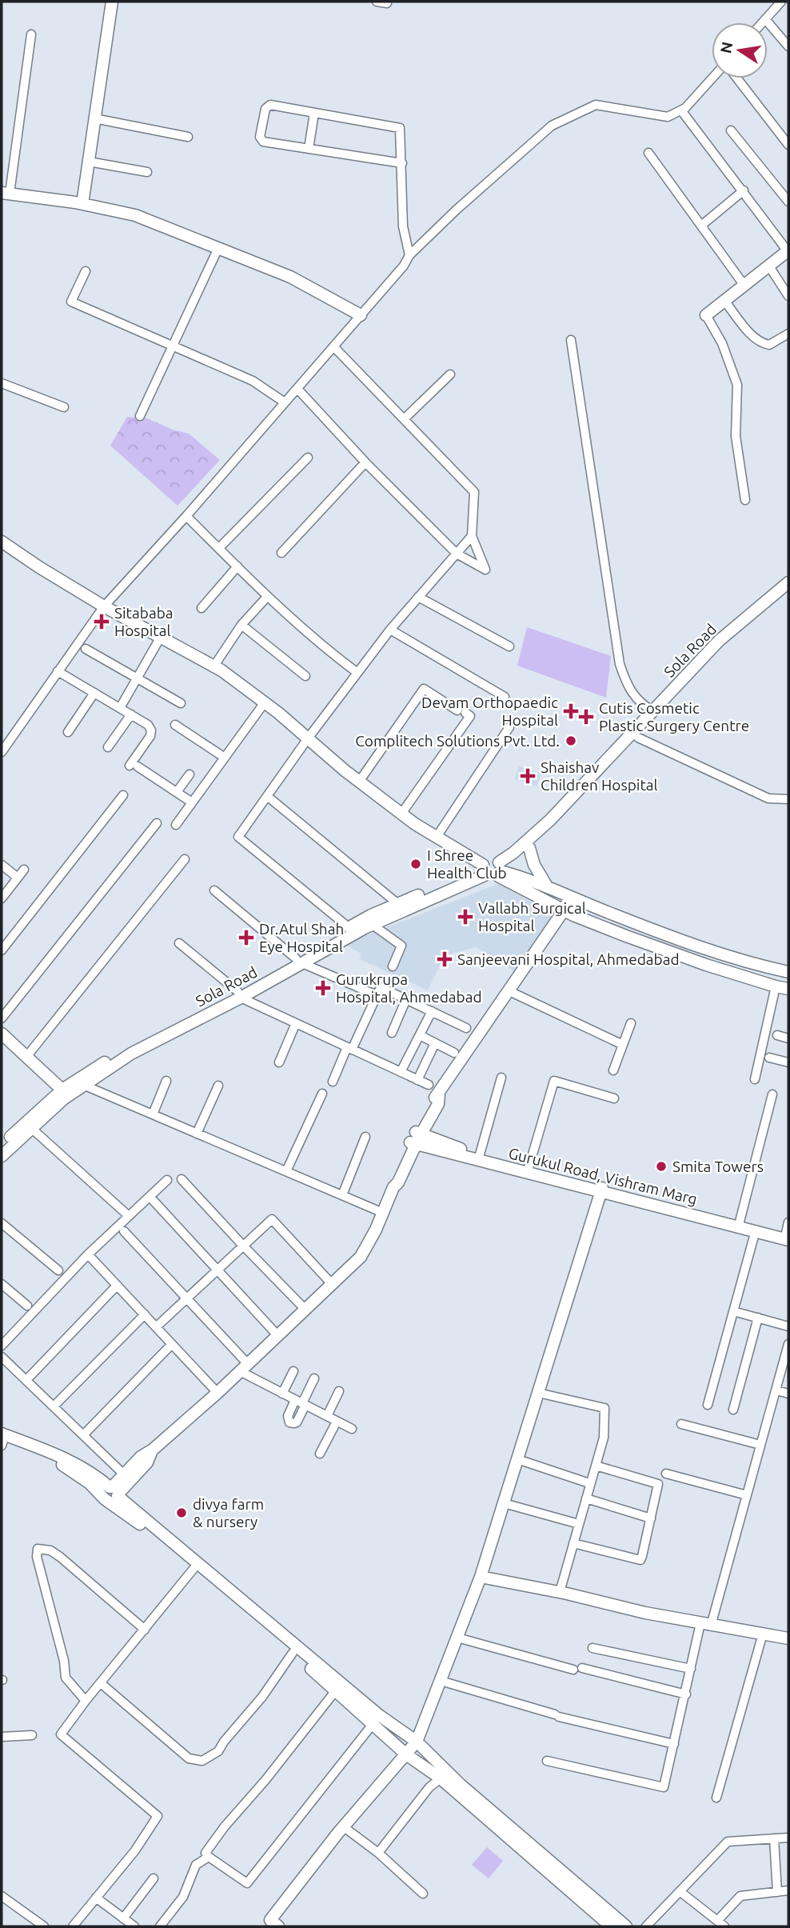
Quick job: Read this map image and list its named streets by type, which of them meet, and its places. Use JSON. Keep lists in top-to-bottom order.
{
  "streets": {
    "street": ["Sola Road", "Gurukul Road, Vishram Marg"]
  },
  "places": {
    "health": [
      "Sitababa Hospital",
      "Devam Orthopaedic Hospital",
      "Cutis Cosmetic Plastic Surgery Centre",
      "Shaishav Children Hospital",
      "Vallabh Surgical Hospital",
      "Dr.Atul Shah Eye Hospital",
      "Sanjeevani Hospital, Ahmedabad",
      "Gurukrupa Hospital, Ahmedabad"
    ],
    "other": [
      "Complitech Solutions Pvt. Ltd.",
      "I Shree Health Club",
      "Smita Towers",
      "divya farm & nursery"
    ]
  },
  "north": "left"
}
